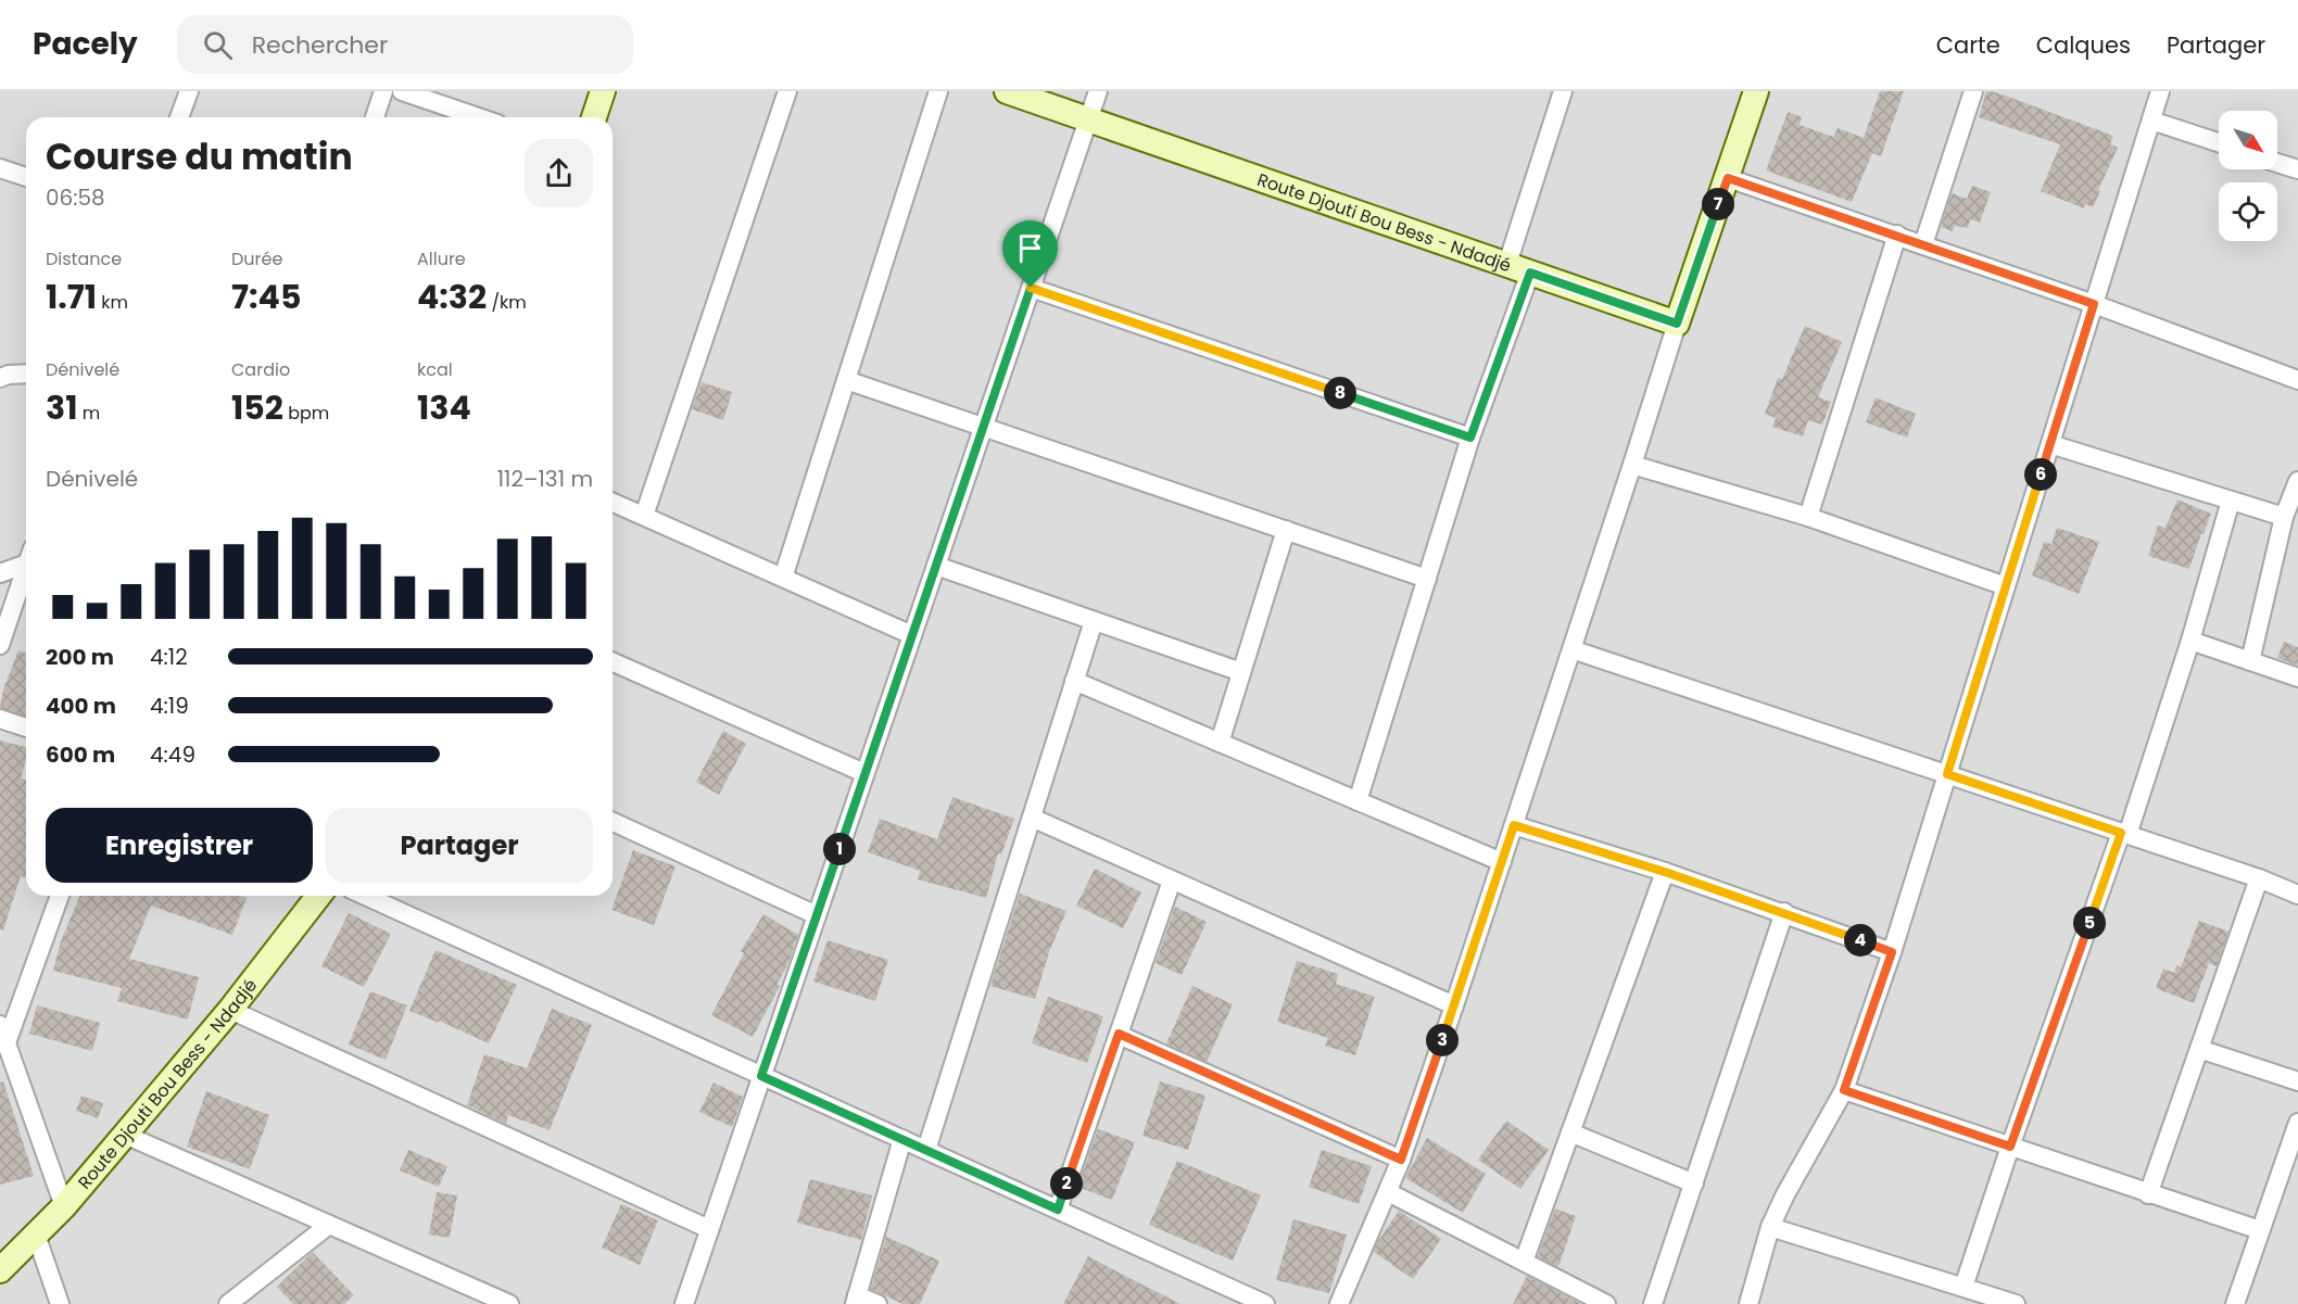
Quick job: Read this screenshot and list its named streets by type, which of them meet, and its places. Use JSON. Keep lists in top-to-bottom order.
{
  "streets": {
    "main road": ["Route Djouti Bou Bess - Ndadjé"]
  },
  "north": "bottom right",
  "page": {
    "header": "Pacely",
    "search": "Rechercher",
    "nav": ["Carte", "Calques", "Partager"],
    "heading": ["Course du matin", "06:58"],
    "pins": [
      "7",
      "8",
      "6",
      "1",
      "5",
      "4",
      "3",
      "2"
    ],
    "stats": [
      ["Distance", "1.71 km"],
      ["Durée", "7:45"],
      ["Allure", "4:32 /km"],
      ["Dénivelé", "31 m"],
      ["Cardio", "152 bpm"],
      ["kcal", "134"]
    ],
    "chart": ["Dénivelé", "112–131 m"],
    "list": [
      {
        "name": "200 m",
        "note": "4:12"
      },
      {
        "name": "400 m",
        "note": "4:19"
      },
      {
        "name": "600 m",
        "note": "4:49"
      }
    ],
    "buttons": ["Enregistrer", "Partager"]
  }
}
